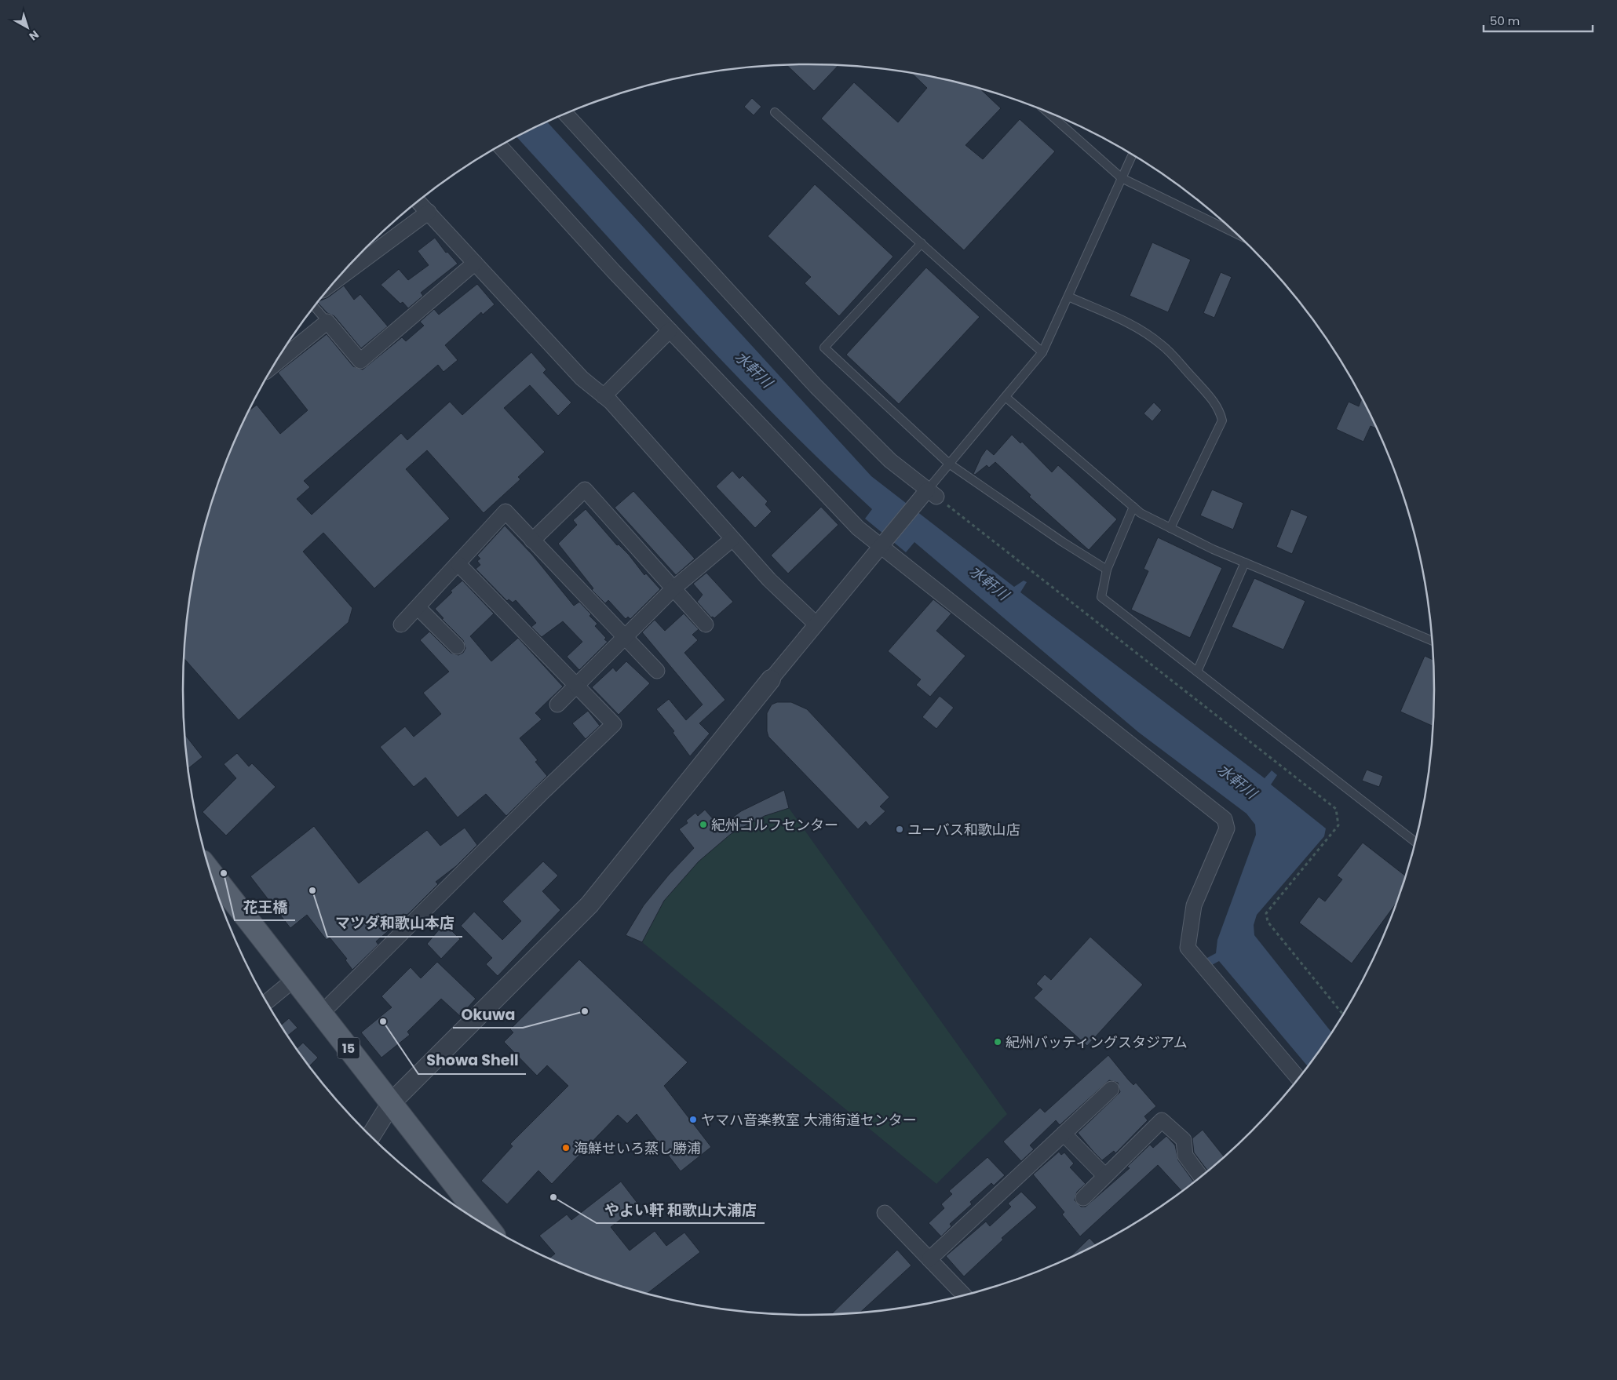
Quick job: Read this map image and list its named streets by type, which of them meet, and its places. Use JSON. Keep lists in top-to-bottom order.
{
  "streets": {
    "main road": ["15"]
  },
  "water": ["水軒川"],
  "places": [
    "紀州ゴルフセンター",
    "ユーバス和歌山店",
    "花王橋",
    "マツダ和歌山本店",
    "Okuwa",
    "Showa Shell",
    "紀州バッティングスタジアム",
    "ヤマハ音楽教室 大浦街道センター",
    "海鮮せいろ蒸し勝浦",
    "やよい軒 和歌山大浦店"
  ],
  "scale_bar": "50 m",
  "north": "bottom right"
}
